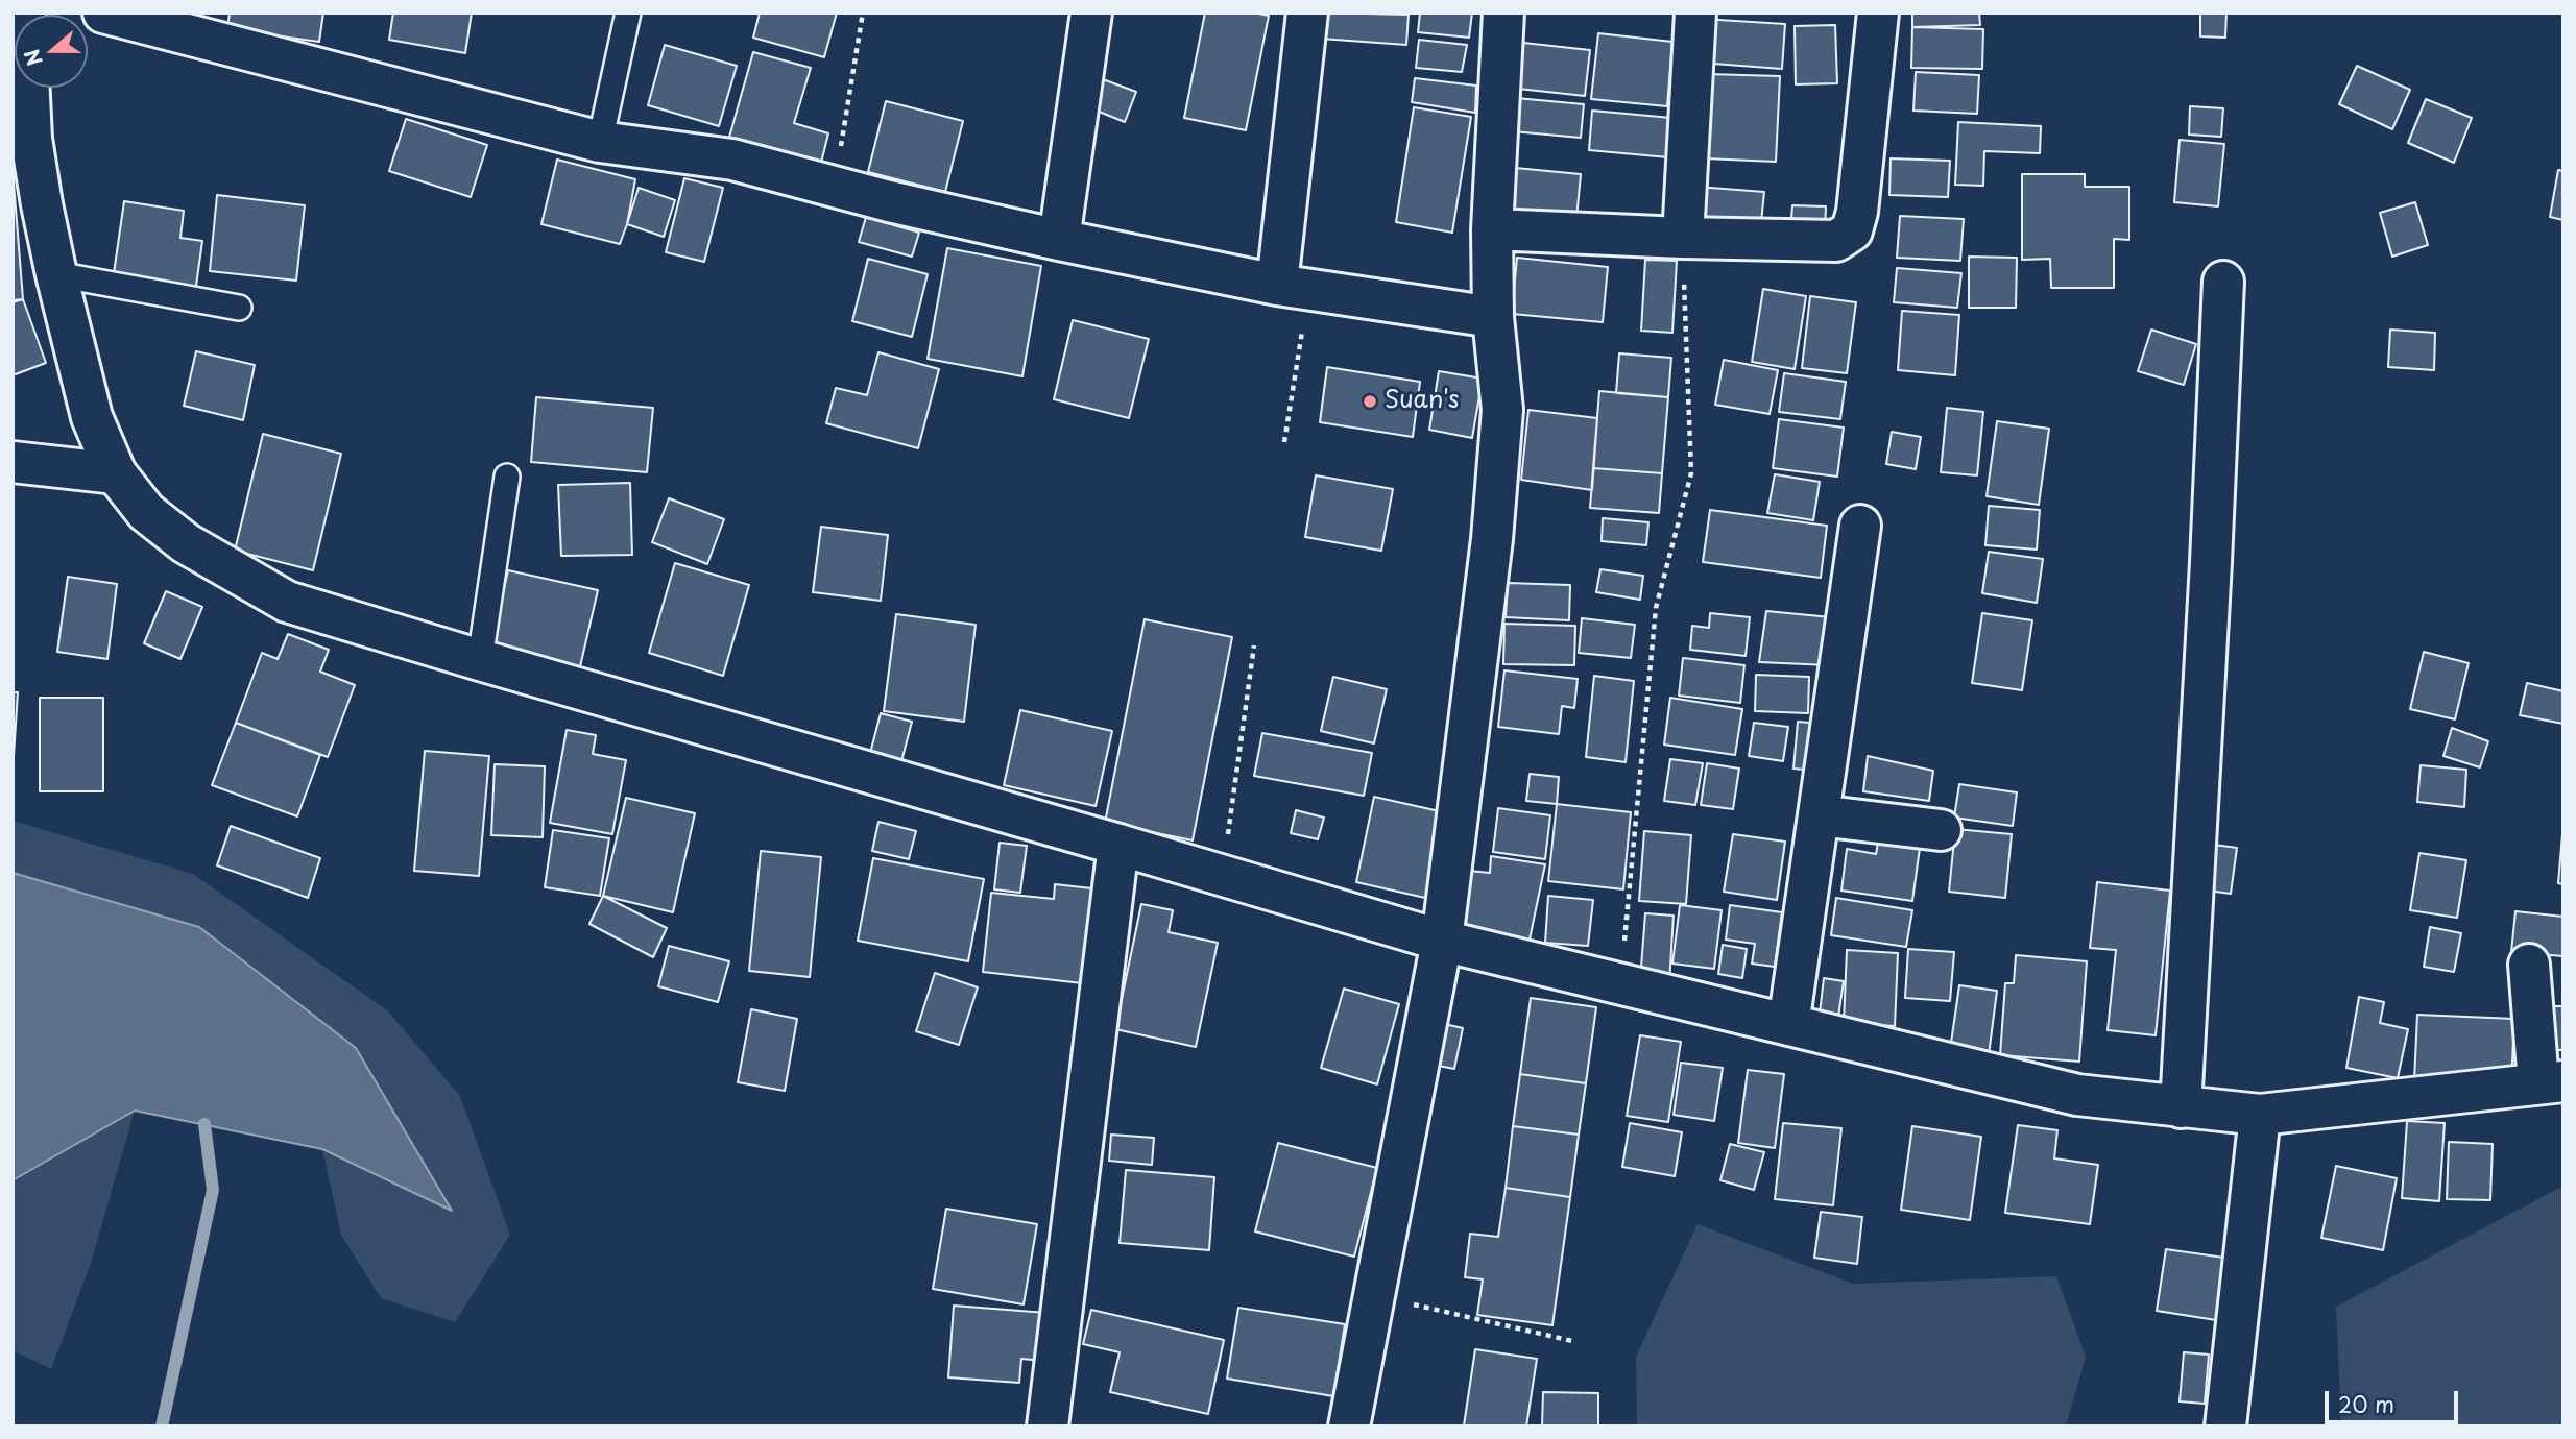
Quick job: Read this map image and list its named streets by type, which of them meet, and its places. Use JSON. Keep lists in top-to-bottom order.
{
  "places": ["Suan's"],
  "scale_bar": "20 m",
  "north": "left"
}
